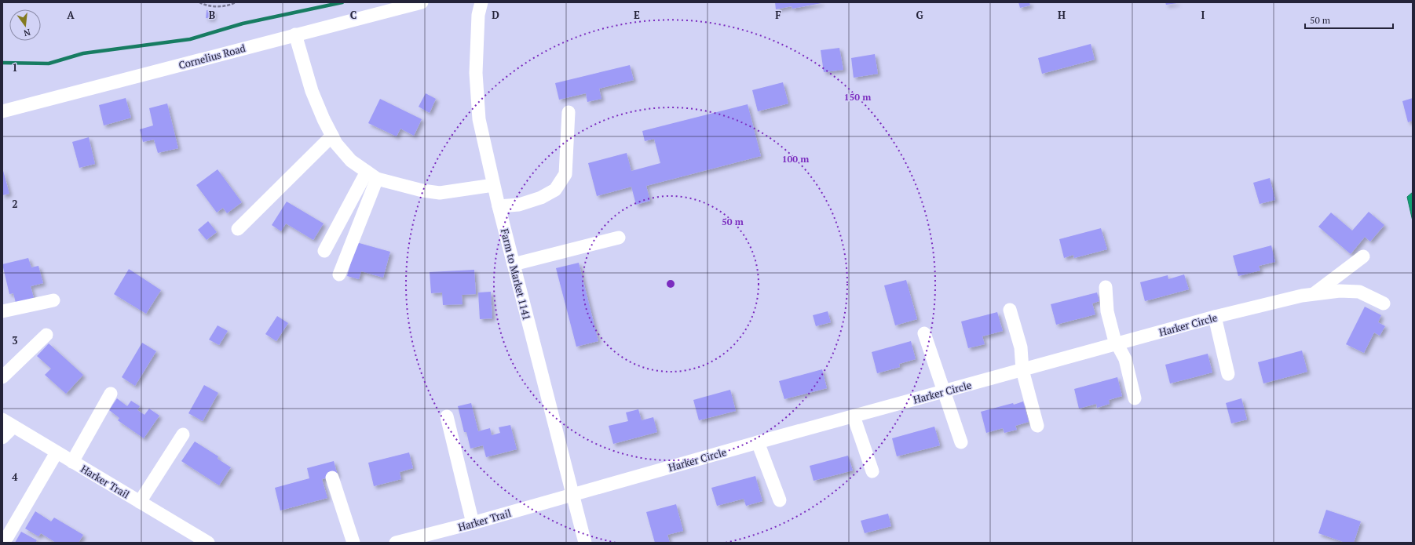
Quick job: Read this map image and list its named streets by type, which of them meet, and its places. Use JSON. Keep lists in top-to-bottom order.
{
  "streets": {
    "street": [
      "Cornelius Road",
      "Farm to Market 1141",
      "Harker Circle",
      "Harker Trail"
    ]
  },
  "crossings": [
    ["Farm to Market 1141", "Harker Circle"],
    ["Farm to Market 1141", "Harker Trail"],
    ["Harker Circle", "Harker Trail"]
  ],
  "scale_bar": "50 m",
  "north": "bottom",
  "grid": {
    "columns": [
      "A",
      "B",
      "C",
      "D",
      "E",
      "F",
      "G",
      "H",
      "I"
    ],
    "rows": [
      "1",
      "2",
      "3",
      "4"
    ]
  },
  "rings": ["150 m", "100 m", "50 m"]
}
